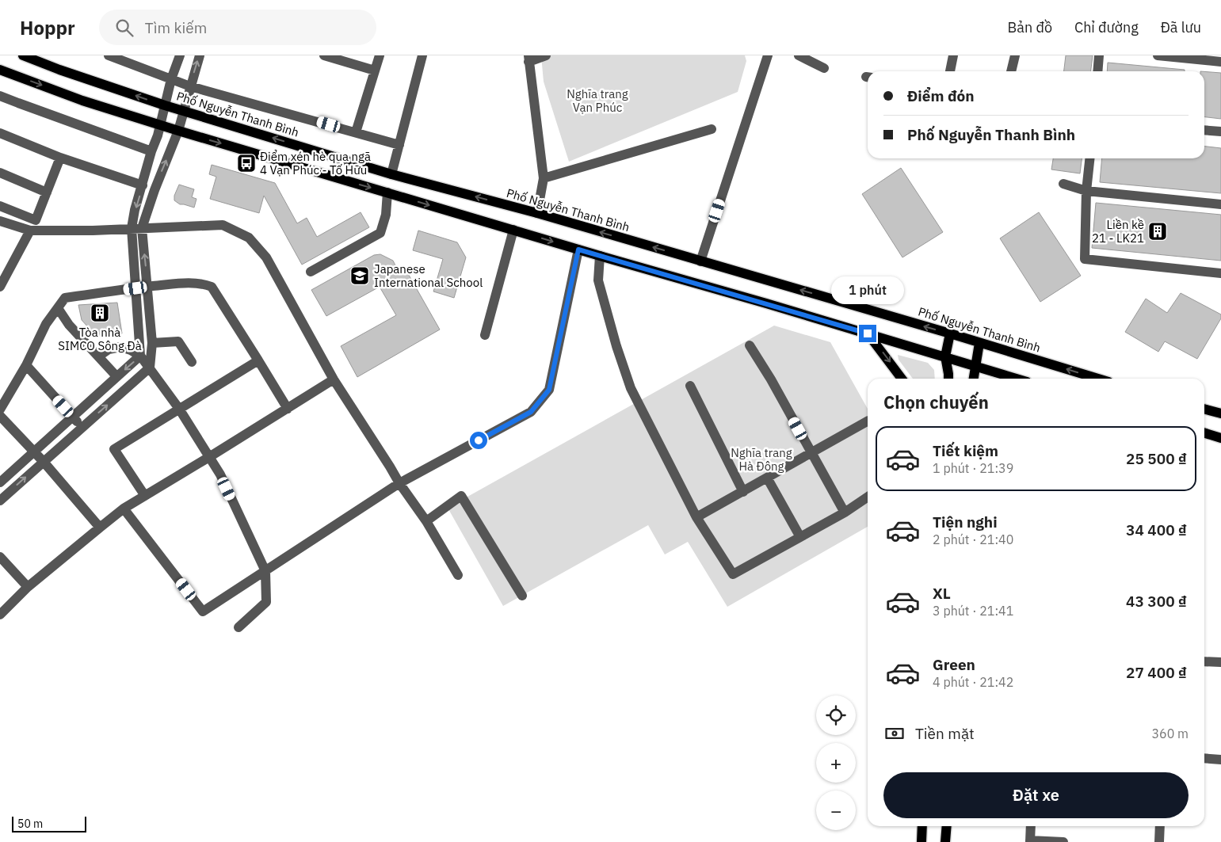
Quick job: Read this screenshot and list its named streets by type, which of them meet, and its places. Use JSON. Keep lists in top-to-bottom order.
{
  "streets": {
    "main road": ["Phố Nguyễn Thanh Bình"]
  },
  "parks": ["Nghĩa trang Vạn Phúc", "Nghĩa trang Hà Đông"],
  "places": {
    "bus stop": ["Điểm xén hè qua ngã 4 Vạn Phúc - Tố Hữu"],
    "building": ["Liền kề 21 - LK21", "Tòa nhà SIMCO Sông Đà"],
    "school or university": ["Japanese International School"]
  },
  "scale_bar": "50 m",
  "page": {
    "header": "Hoppr",
    "search": "Tìm kiếm",
    "nav": ["Bản đồ", "Chỉ đường", "Đã lưu"],
    "banner": ["Điểm đón", "Phố Nguyễn Thanh Bình"],
    "bubble": "1 phút",
    "heading": "Chọn chuyến",
    "list": [
      {
        "name": "Tiết kiệm",
        "note": "1 phút · 21:39",
        "value": "25 500 ₫"
      },
      {
        "name": "Tiện nghi",
        "note": "2 phút · 21:40",
        "value": "34 400 ₫"
      },
      {
        "name": "XL",
        "note": "3 phút · 21:41",
        "value": "43 300 ₫"
      },
      {
        "name": "Green",
        "note": "4 phút · 21:42",
        "value": "27 400 ₫"
      }
    ],
    "map_buttons": ["+", "−"],
    "pay": ["Tiền mặt", "360 m"],
    "buttons": "Đặt xe",
    "scale": "50 m"
  }
}
